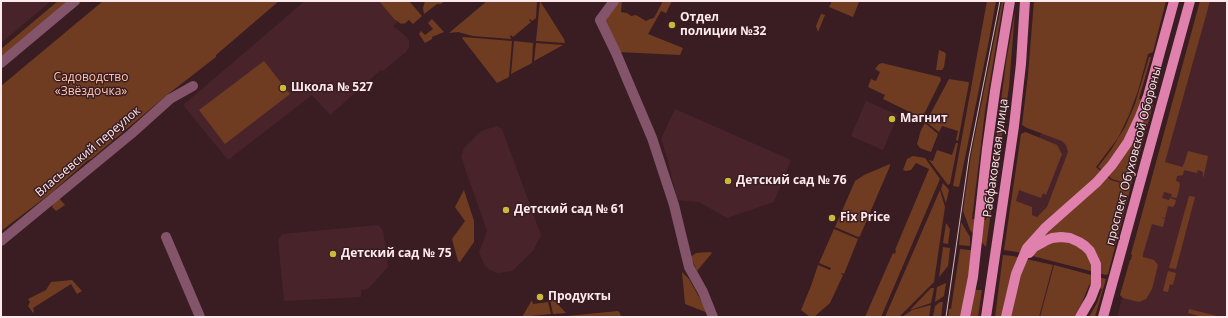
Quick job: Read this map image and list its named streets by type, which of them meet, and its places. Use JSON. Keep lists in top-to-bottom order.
{
  "streets": {
    "main road": ["проспект Обуховской Обороны", "Рабфаковская улица"],
    "street": ["Власьевский переулок"]
  },
  "parks": ["Садоводство «Звёздочка»"],
  "places": [
    "Отдел полиции №32",
    "Школа № 527",
    "Магнит",
    "Детский сад № 76",
    "Детский сад № 61",
    "Fix Price",
    "Детский сад № 75",
    "Продукты"
  ]
}
